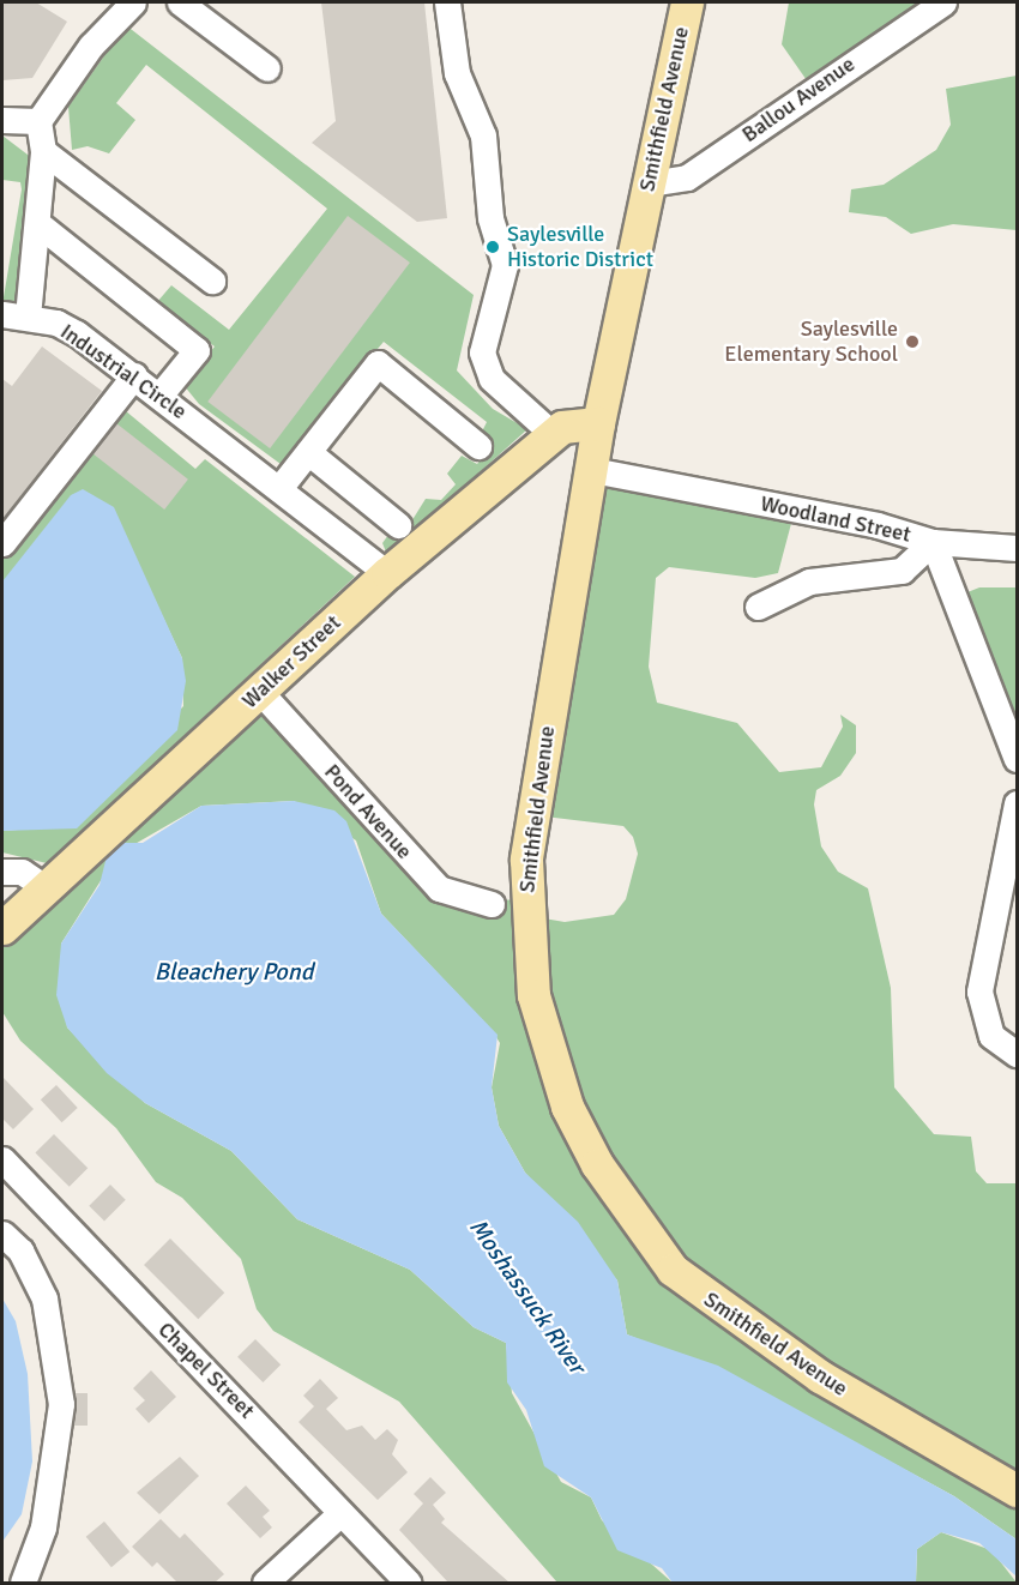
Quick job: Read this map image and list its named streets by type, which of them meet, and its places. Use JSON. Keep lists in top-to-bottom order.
{
  "streets": {
    "main road": ["Smithfield Avenue", "Walker Street"],
    "street": [
      "Ballou Avenue",
      "Industrial Circle",
      "Woodland Street",
      "Pond Avenue",
      "Chapel Street"
    ]
  },
  "crossings": [
    ["Ballou Avenue", "Smithfield Avenue"],
    ["Smithfield Avenue", "Woodland Street"],
    ["Smithfield Avenue", "Walker Street"],
    ["Industrial Circle", "Walker Street"],
    ["Walker Street", "Pond Avenue"]
  ],
  "water": ["Bleachery Pond", "Moshassuck River"],
  "places": ["Saylesville Historic District", "Saylesville Elementary School"]
}
